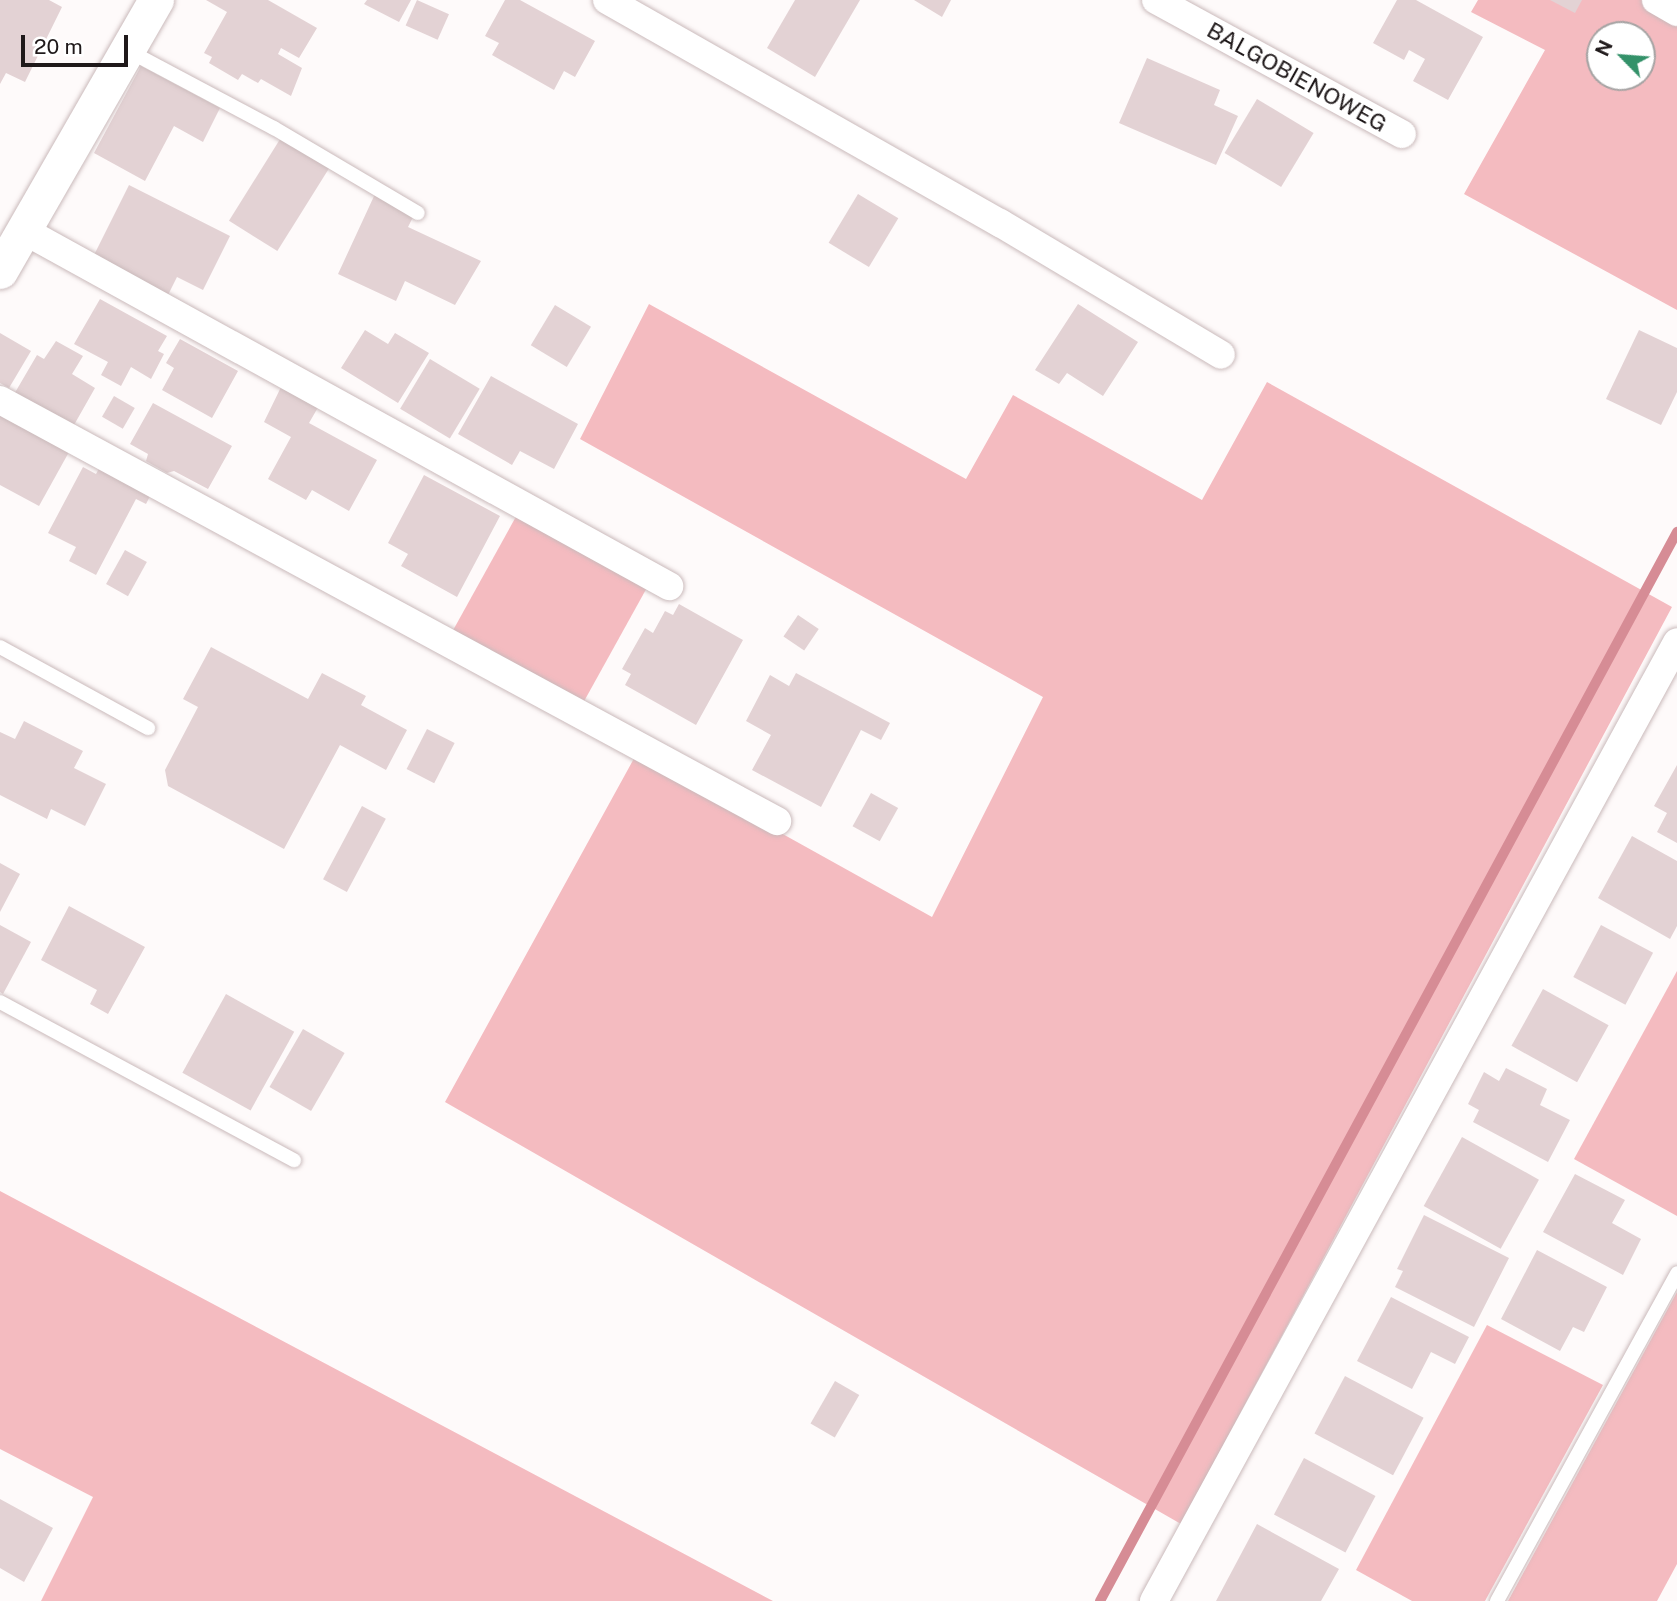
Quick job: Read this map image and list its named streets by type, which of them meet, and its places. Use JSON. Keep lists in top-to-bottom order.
{
  "streets": {
    "street": ["BALGOBIENOWEG"]
  },
  "scale_bar": "20 m",
  "north": "top left"
}
